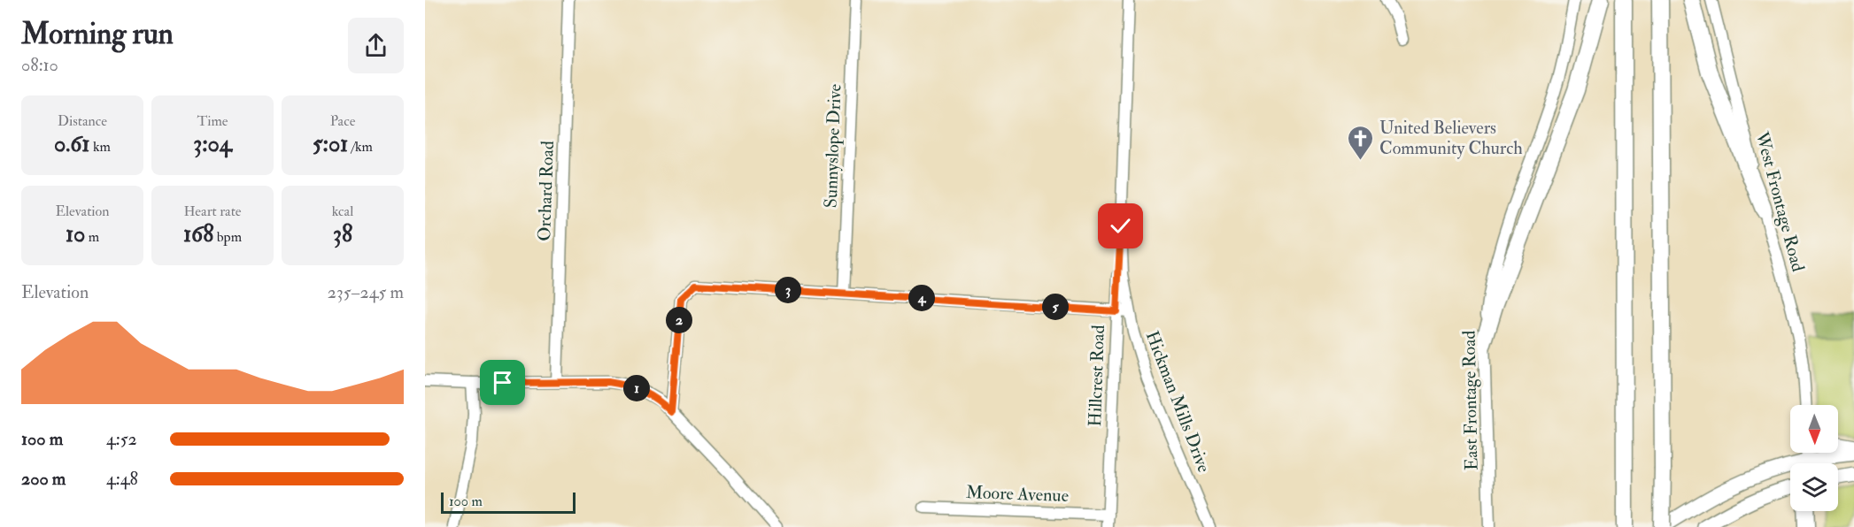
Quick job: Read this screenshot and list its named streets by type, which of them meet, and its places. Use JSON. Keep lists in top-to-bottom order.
{
  "streets": {
    "street": [
      "Sunnyslope Drive",
      "Orchard Road",
      "West Frontage Road",
      "Hillcrest Road",
      "East Frontage Road",
      "Hickman Mills Drive",
      "Moore Avenue"
    ]
  },
  "crossings": [
    ["Hillcrest Road", "Hickman Mills Drive"],
    ["Hillcrest Road", "Moore Avenue"]
  ],
  "places": {
    "church": ["United Believers Community Church"]
  },
  "scale_bar": "100 m",
  "north": "bottom",
  "page": {
    "heading": ["Morning run", "08:10"],
    "stats": [
      ["Distance", "0.61 km"],
      ["Time", "3:04"],
      ["Pace", "5:01 /km"],
      ["Elevation", "10 m"],
      ["Heart rate", "168 bpm"],
      ["kcal", "38"]
    ],
    "chart": ["Elevation", "235–245 m"],
    "pins": [
      "3",
      "4",
      "5",
      "2",
      "1"
    ],
    "list": [
      {
        "name": "100 m",
        "note": "4:52"
      },
      {
        "name": "200 m",
        "note": "4:48"
      }
    ],
    "scale": "100 m"
  }
}
